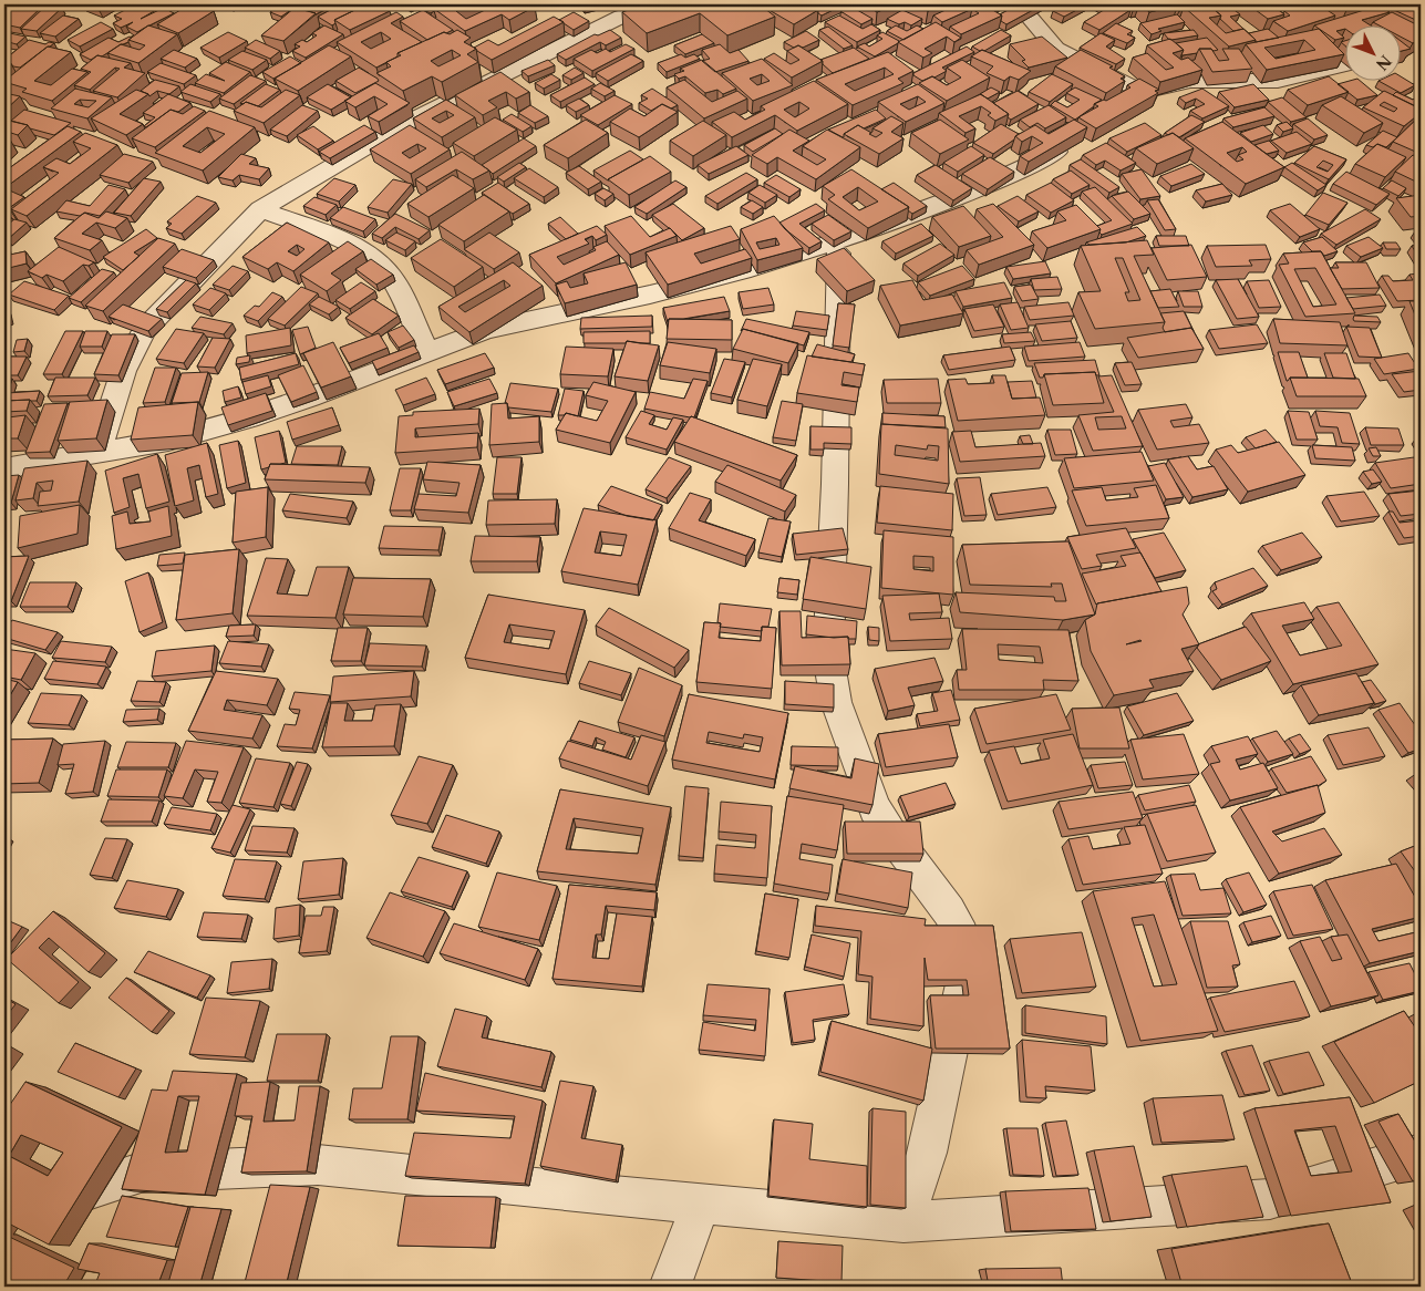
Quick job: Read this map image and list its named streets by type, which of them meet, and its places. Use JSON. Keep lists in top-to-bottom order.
{
  "north": "bottom right"
}
